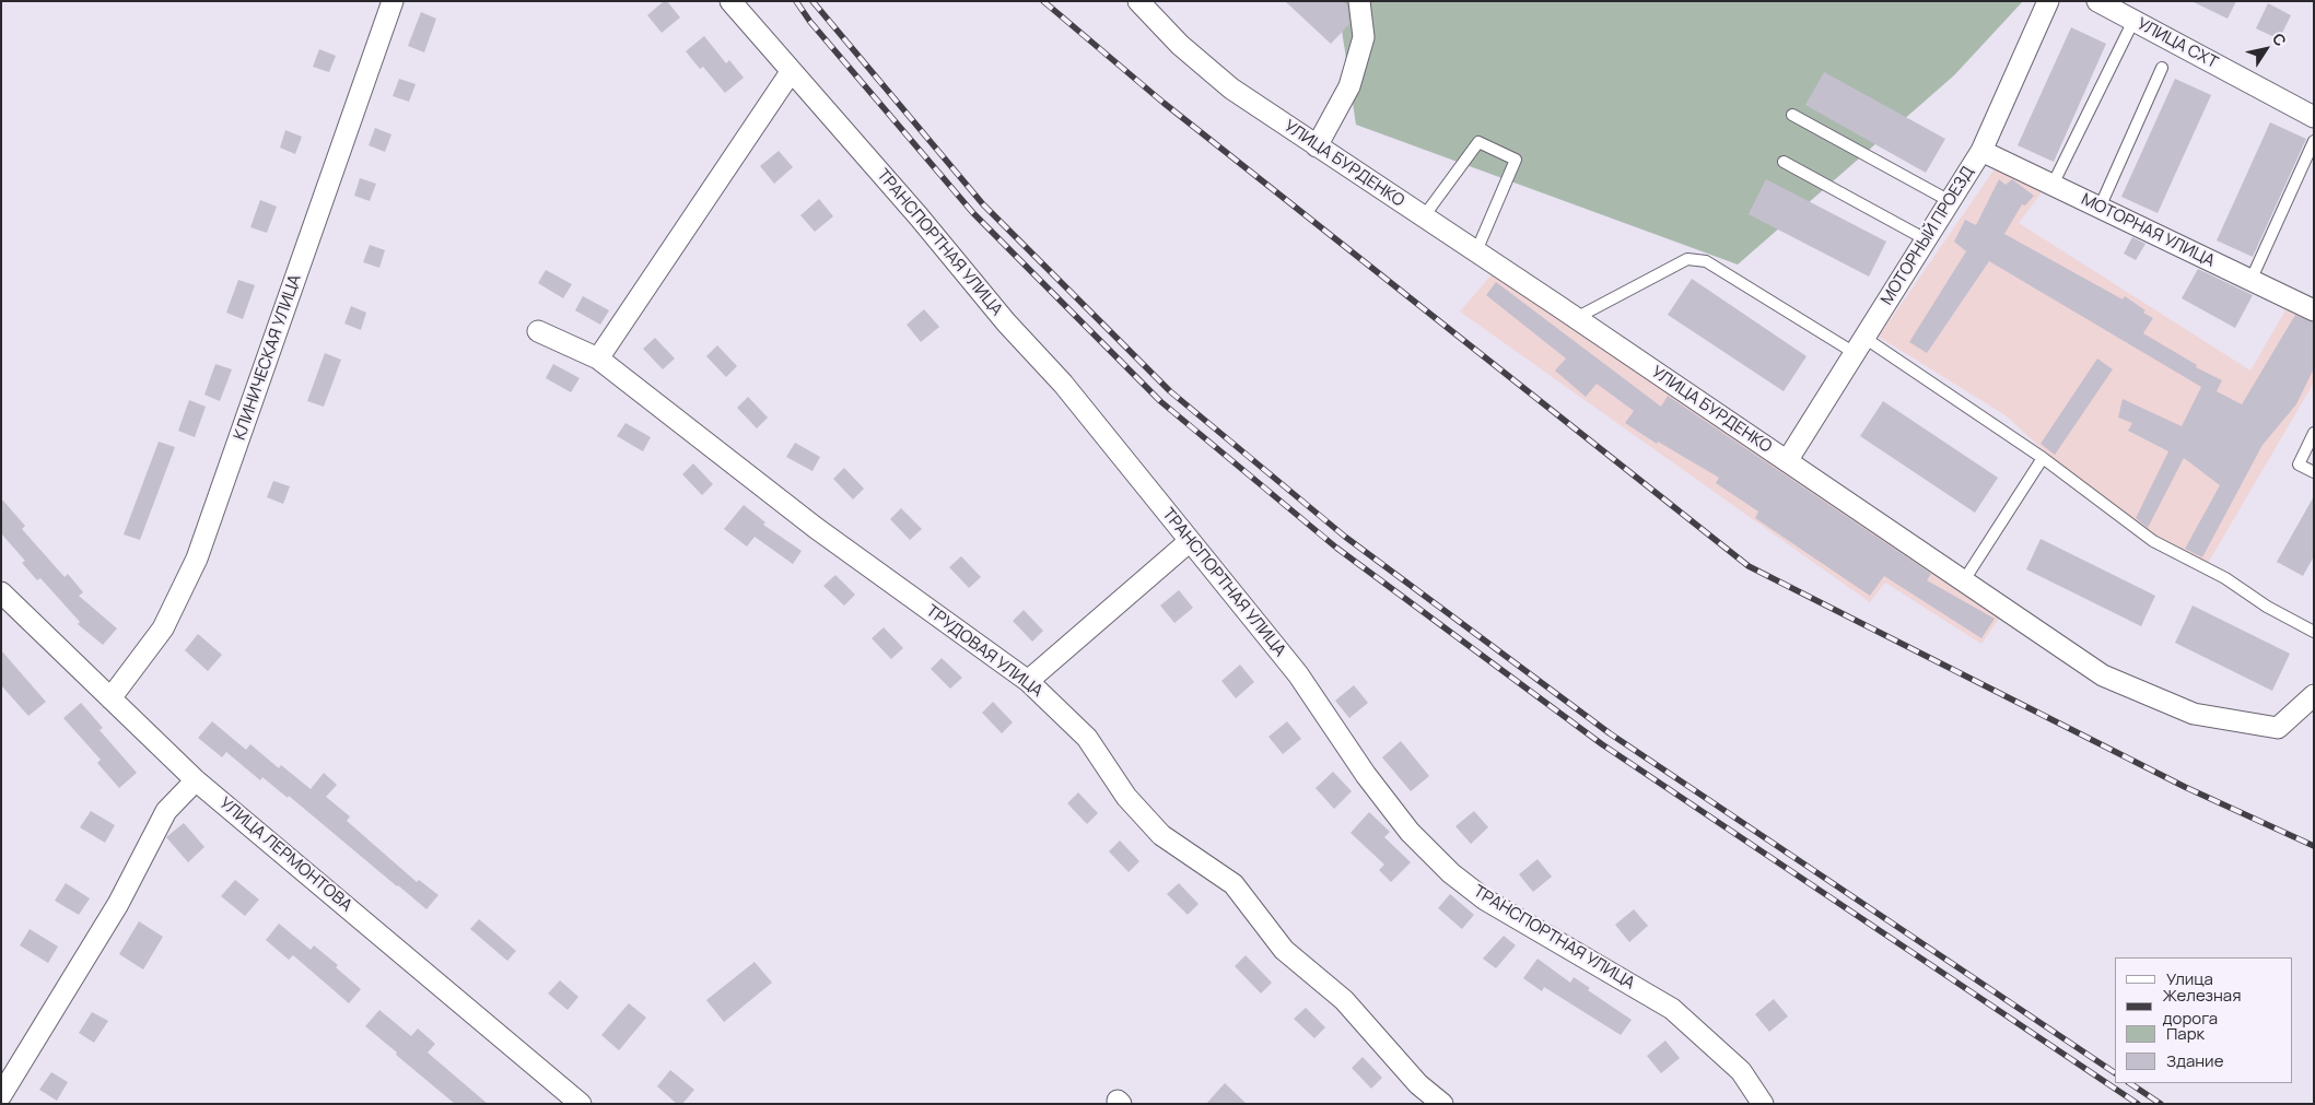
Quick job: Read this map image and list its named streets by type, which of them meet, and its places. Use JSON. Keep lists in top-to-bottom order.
{
  "streets": {
    "street": [
      "УЛИЦА СХТ",
      "УЛИЦА БУРДЕНКО",
      "МОТОРНАЯ УЛИЦА",
      "МОТОРНЫЙ ПРОЕЗД",
      "ТРАНСПОРТНАЯ УЛИЦА",
      "КЛИНИЧЕСКАЯ УЛИЦА",
      "ТРУДОВАЯ УЛИЦА",
      "УЛИЦА ЛЕРМОНТОВА"
    ]
  },
  "crossings": [
    ["УЛИЦА БУРДЕНКО", "МОТОРНЫЙ ПРОЕЗД"],
    ["МОТОРНАЯ УЛИЦА", "МОТОРНЫЙ ПРОЕЗД"],
    ["КЛИНИЧЕСКАЯ УЛИЦА", "УЛИЦА ЛЕРМОНТОВА"]
  ],
  "legend": [
    "Улица",
    "Железная дорога",
    "Парк",
    "Здание"
  ],
  "north": "top right"
}
